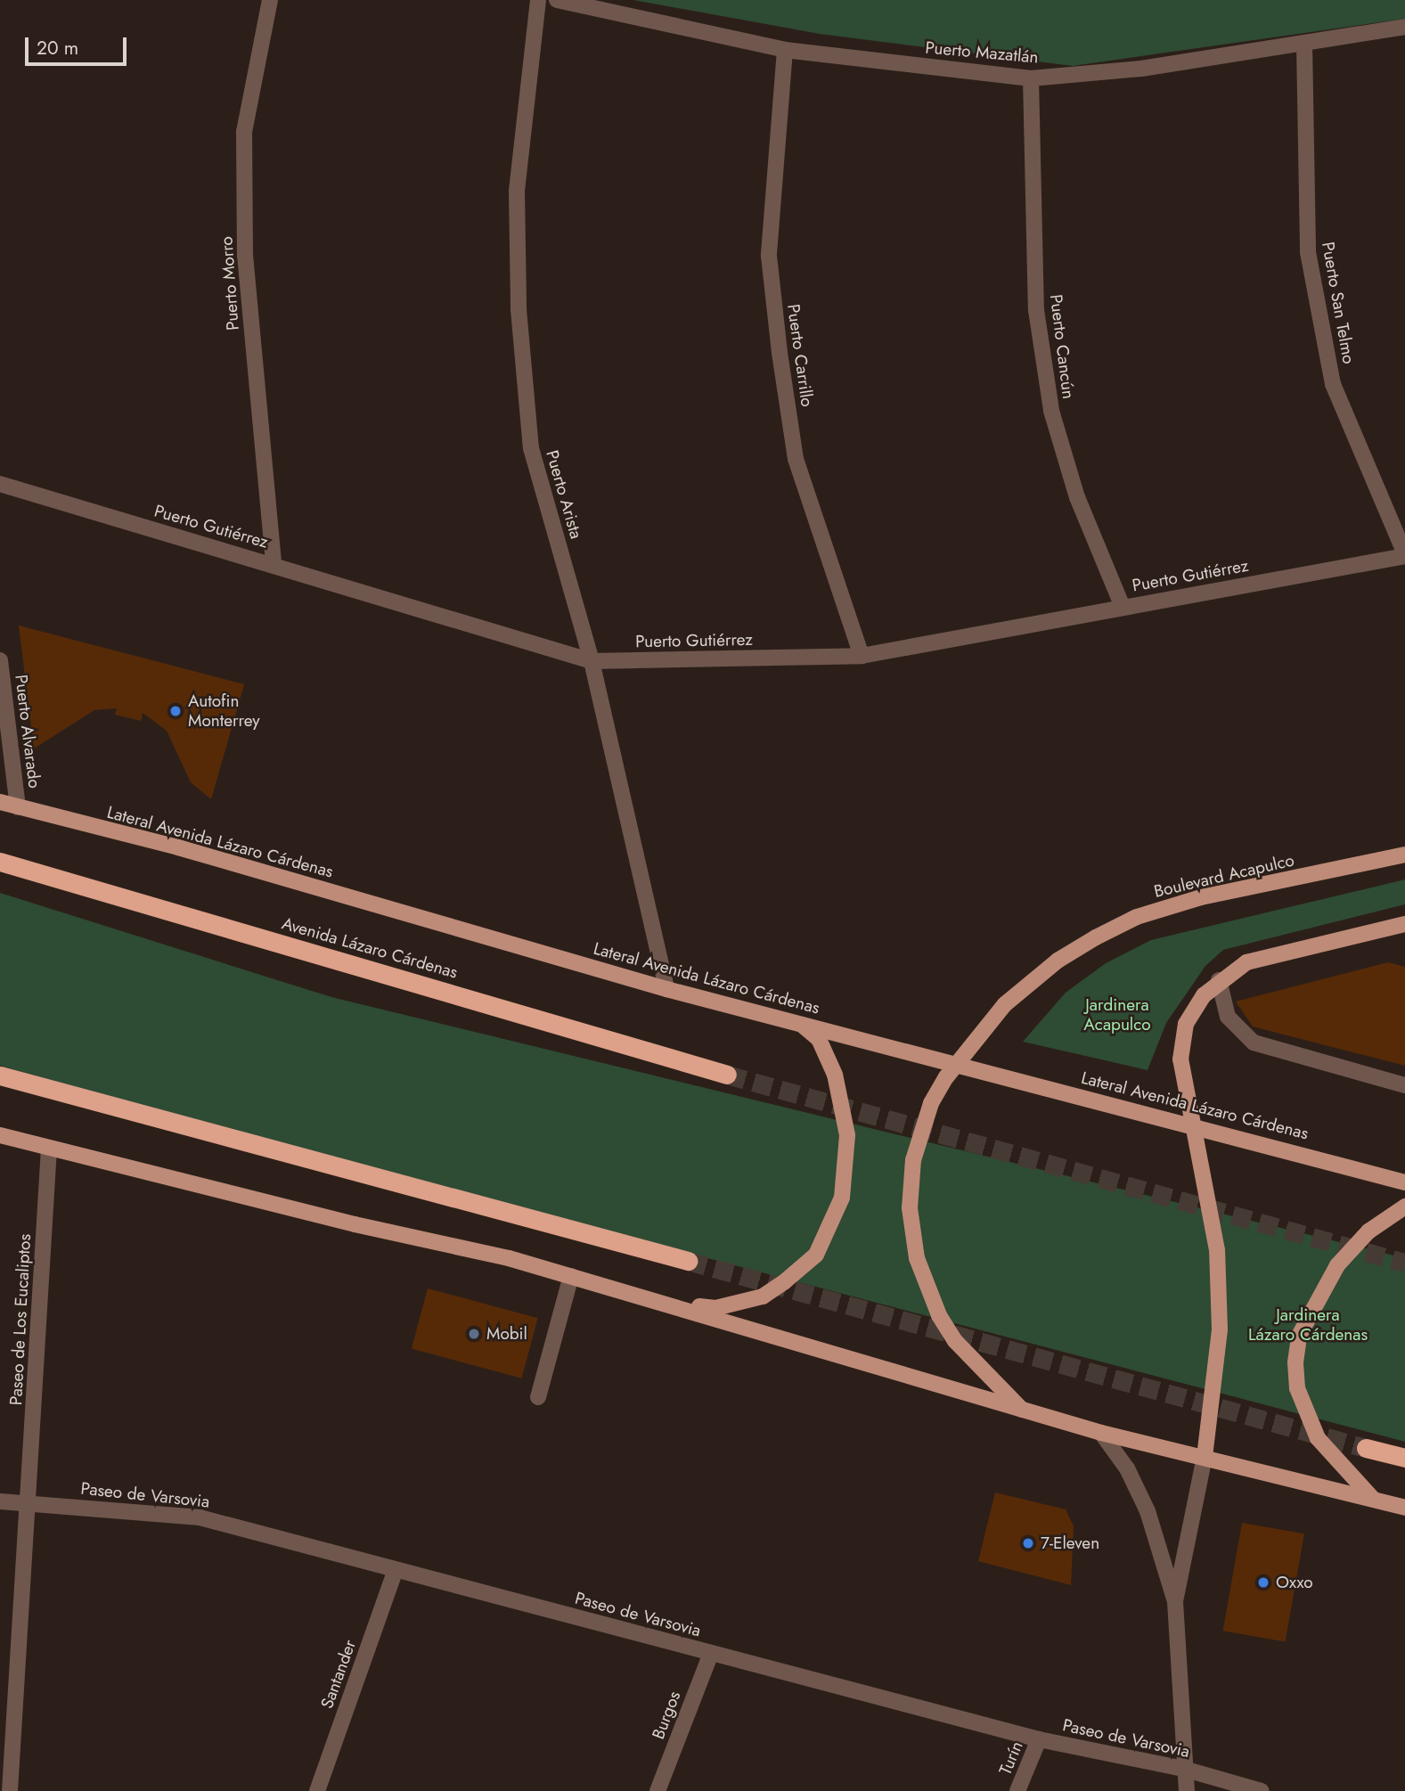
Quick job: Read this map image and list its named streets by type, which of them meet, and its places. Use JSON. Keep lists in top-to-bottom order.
{
  "streets": {
    "highway": ["Avenida Lázaro Cárdenas"],
    "main road": ["Lateral Avenida Lázaro Cárdenas", "Boulevard Acapulco"],
    "street": [
      "Puerto Mazatlán",
      "Puerto Morro",
      "Puerto San Telmo",
      "Puerto Cancún",
      "Puerto Carrillo",
      "Puerto Arista",
      "Puerto Gutiérrez",
      "Puerto Alvarado",
      "Paseo de Los Eucaliptos",
      "Paseo de Varsovia",
      "Santander",
      "Burgos",
      "Turín"
    ]
  },
  "crossings": [
    ["Puerto Mazatlán", "Puerto San Telmo"],
    ["Puerto Mazatlán", "Puerto Cancún"],
    ["Puerto Mazatlán", "Puerto Carrillo"],
    ["Puerto Morro", "Puerto Gutiérrez"],
    ["Puerto San Telmo", "Puerto Gutiérrez"],
    ["Puerto Cancún", "Puerto Gutiérrez"],
    ["Puerto Carrillo", "Puerto Gutiérrez"],
    ["Puerto Arista", "Puerto Gutiérrez"],
    ["Puerto Arista", "Lateral Avenida Lázaro Cárdenas"],
    ["Puerto Alvarado", "Lateral Avenida Lázaro Cárdenas"],
    ["Lateral Avenida Lázaro Cárdenas", "Boulevard Acapulco"],
    ["Paseo de Los Eucaliptos", "Paseo de Varsovia"],
    ["Paseo de Varsovia", "Santander"],
    ["Paseo de Varsovia", "Burgos"],
    ["Paseo de Varsovia", "Turín"]
  ],
  "parks": ["Jardinera Acapulco", "Jardinera Lázaro Cárdenas"],
  "places": [
    "Autofin Monterrey",
    "Mobil",
    "7-Eleven",
    "Oxxo"
  ],
  "scale_bar": "20 m"
}
